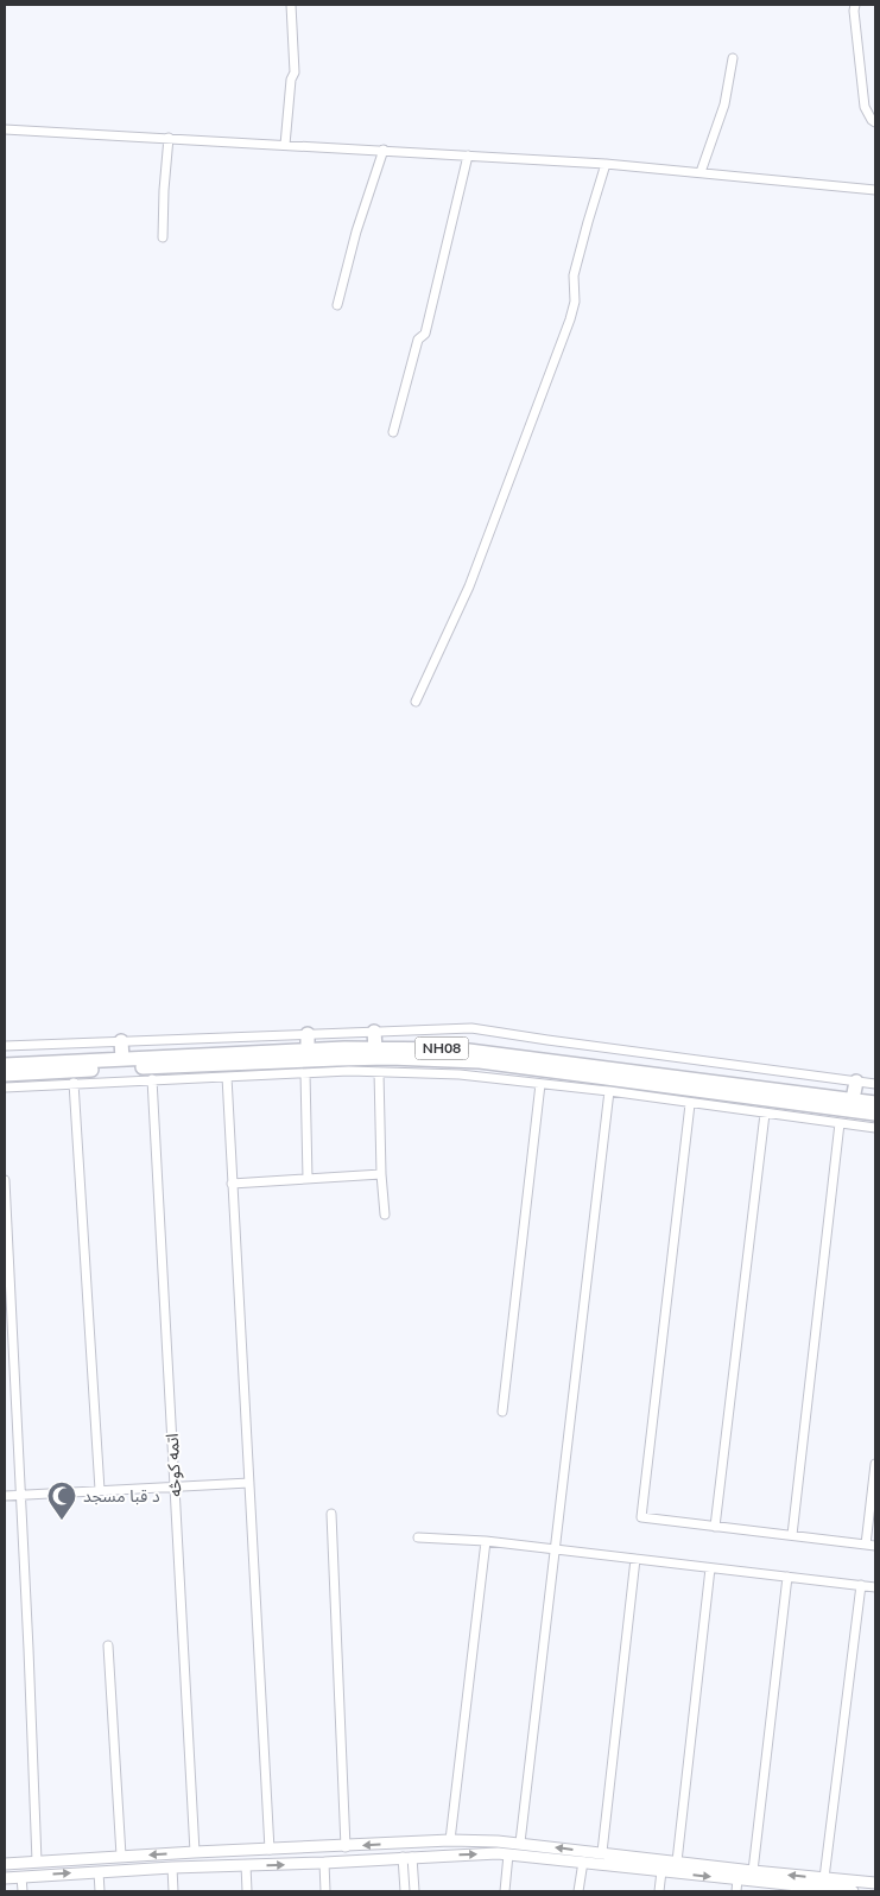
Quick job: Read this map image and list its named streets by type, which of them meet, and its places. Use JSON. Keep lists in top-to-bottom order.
{
  "streets": {
    "highway": ["NH08"],
    "street": ["اتمه کوڅه"]
  },
  "places": {
    "mosque": ["د قبا مسجد"]
  }
}
